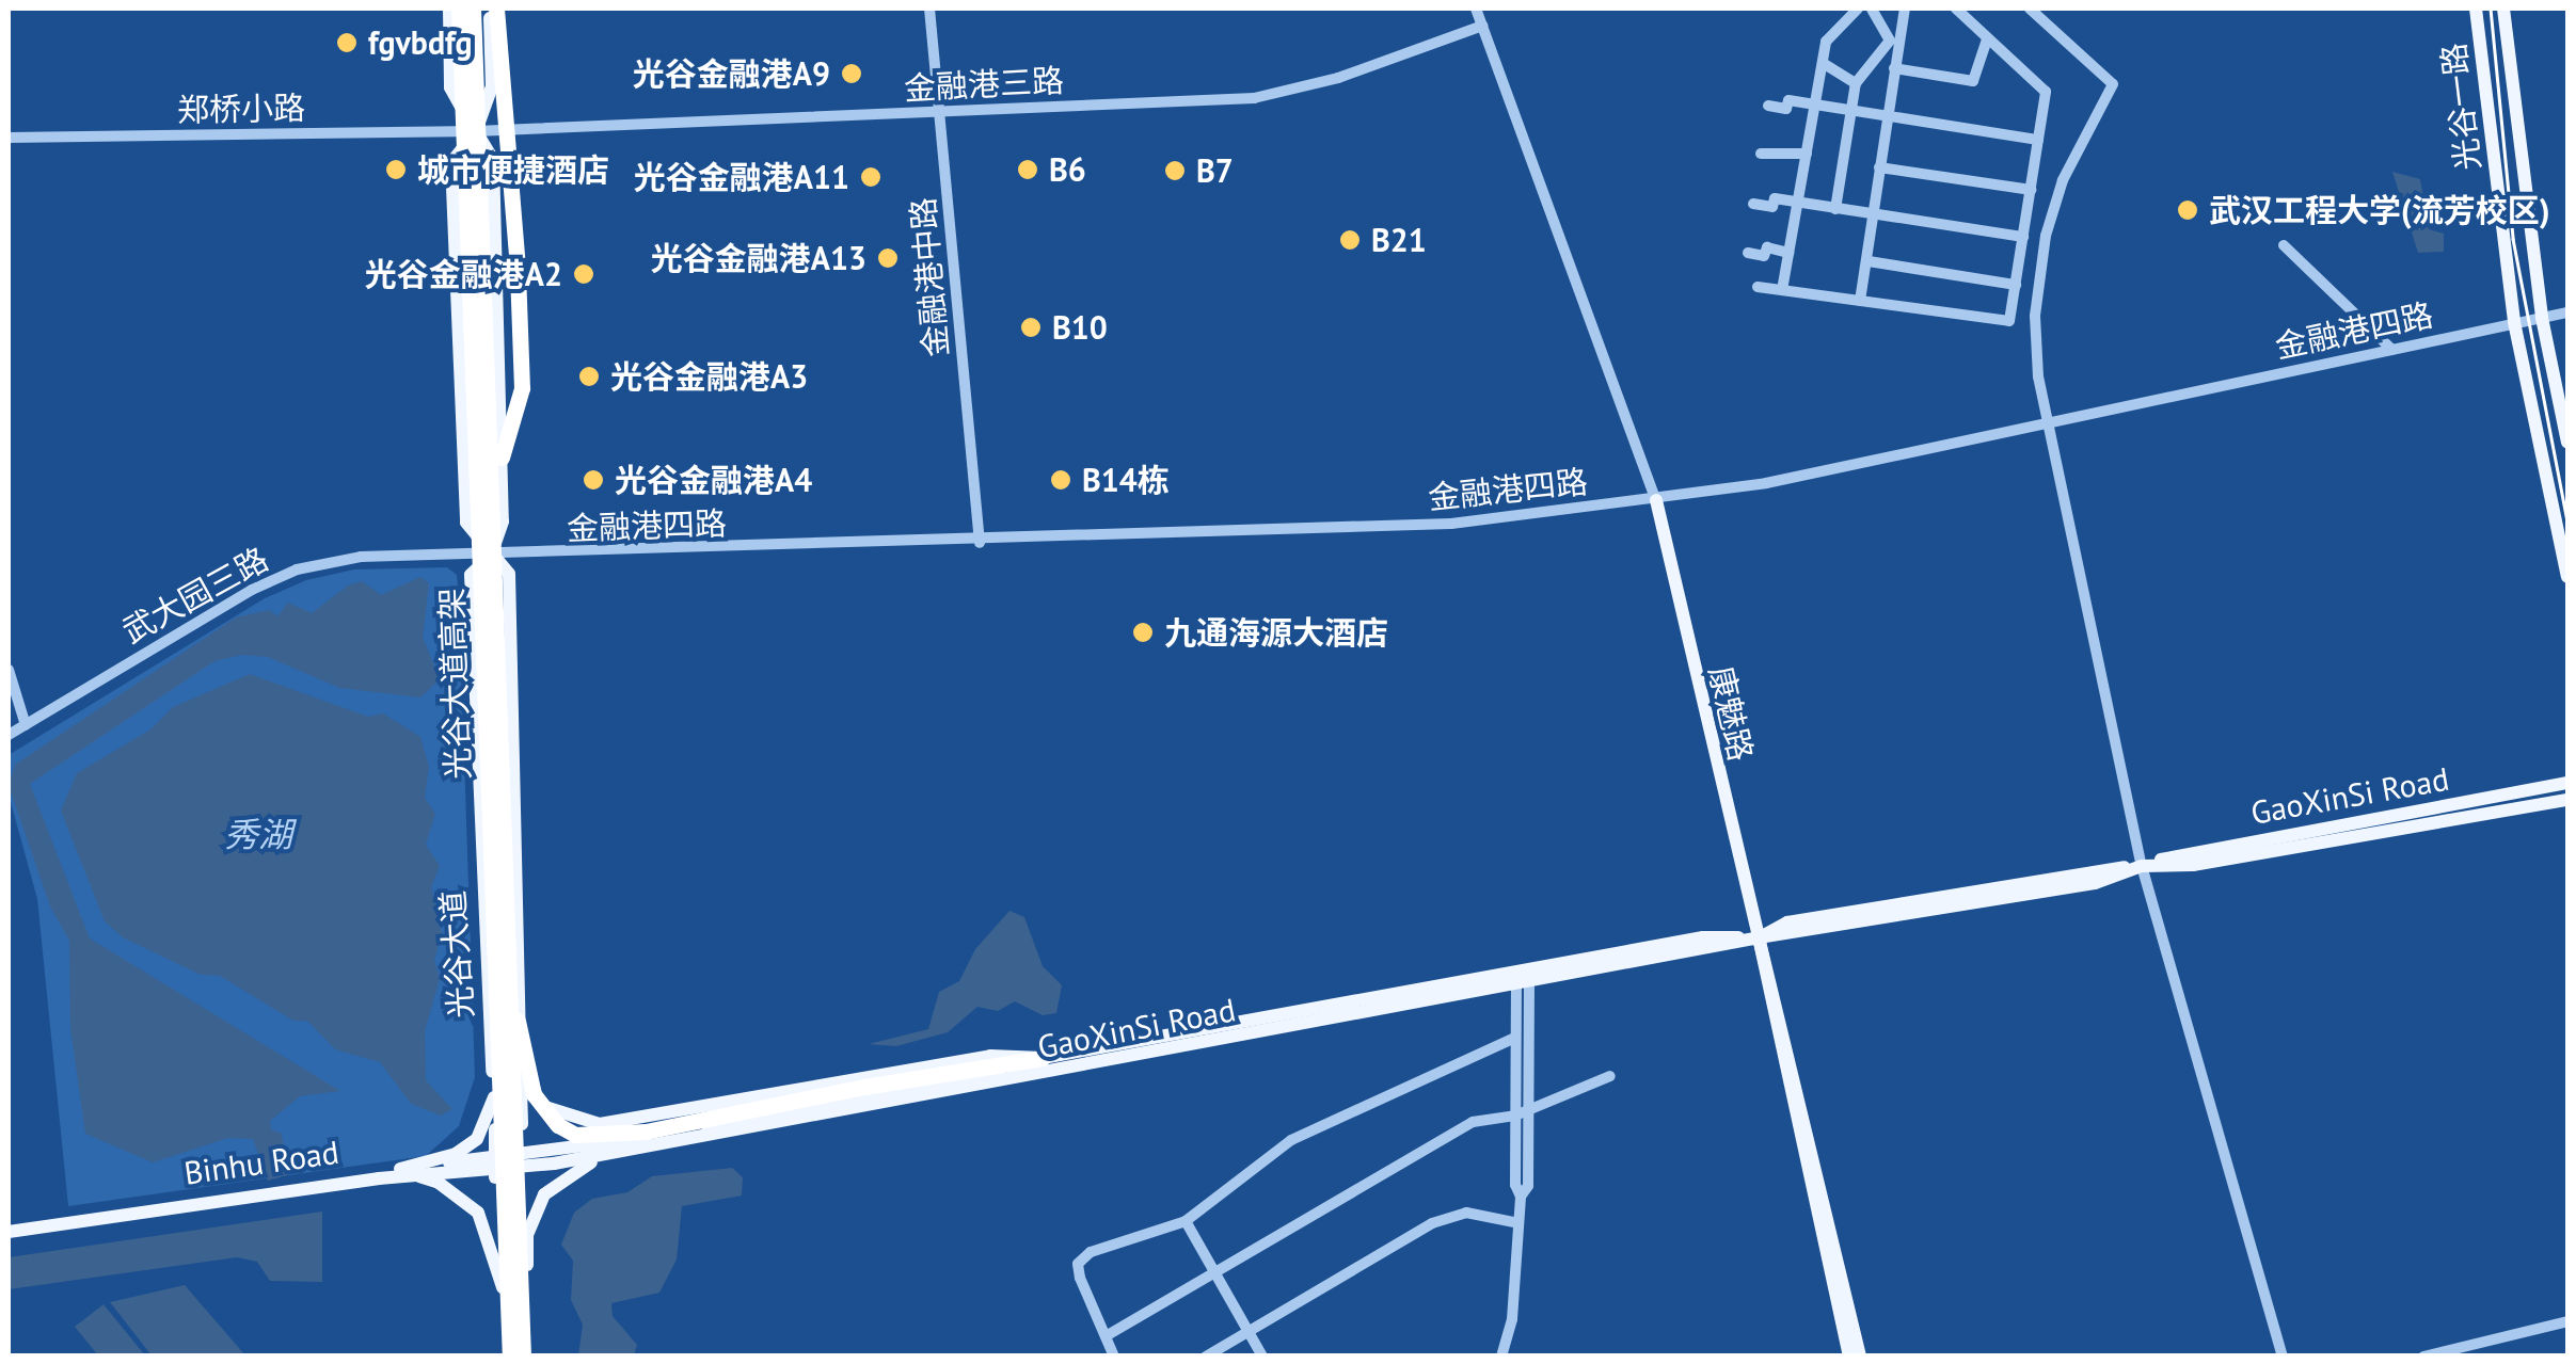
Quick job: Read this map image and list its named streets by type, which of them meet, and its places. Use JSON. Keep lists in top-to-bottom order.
{
  "streets": {
    "highway": ["光谷大道高架"],
    "main road": [
      "光谷一路",
      "康魅路",
      "GaoXinSi Road",
      "光谷大道",
      "Binhu Road"
    ],
    "street": [
      "金融港三路",
      "郑桥小路",
      "金融港中路",
      "金融港四路",
      "武大园三路"
    ]
  },
  "crossings": [
    ["金融港三路", "郑桥小路"],
    ["金融港三路", "金融港中路"],
    ["金融港三路", "光谷大道"],
    ["光谷一路", "金融港四路"],
    ["郑桥小路", "光谷大道"],
    ["金融港中路", "金融港四路"],
    ["金融港四路", "武大园三路"],
    ["金融港四路", "康魅路"],
    ["金融港四路", "光谷大道"],
    ["武大园三路", "光谷大道"],
    ["光谷大道高架", "光谷大道"],
    ["康魅路", "GaoXinSi Road"],
    ["GaoXinSi Road", "光谷大道"],
    ["GaoXinSi Road", "Binhu Road"],
    ["光谷大道", "Binhu Road"]
  ],
  "water": ["秀湖"],
  "places": [
    "fgvbdfg",
    "光谷金融港A9",
    "城市便捷酒店",
    "B6",
    "B7",
    "光谷金融港A11",
    "武汉工程大学(流芳校区)",
    "B21",
    "光谷金融港A13",
    "光谷金融港A2",
    "B10",
    "光谷金融港A3",
    "光谷金融港A4",
    "B14栋",
    "九通海源大酒店"
  ]
}
